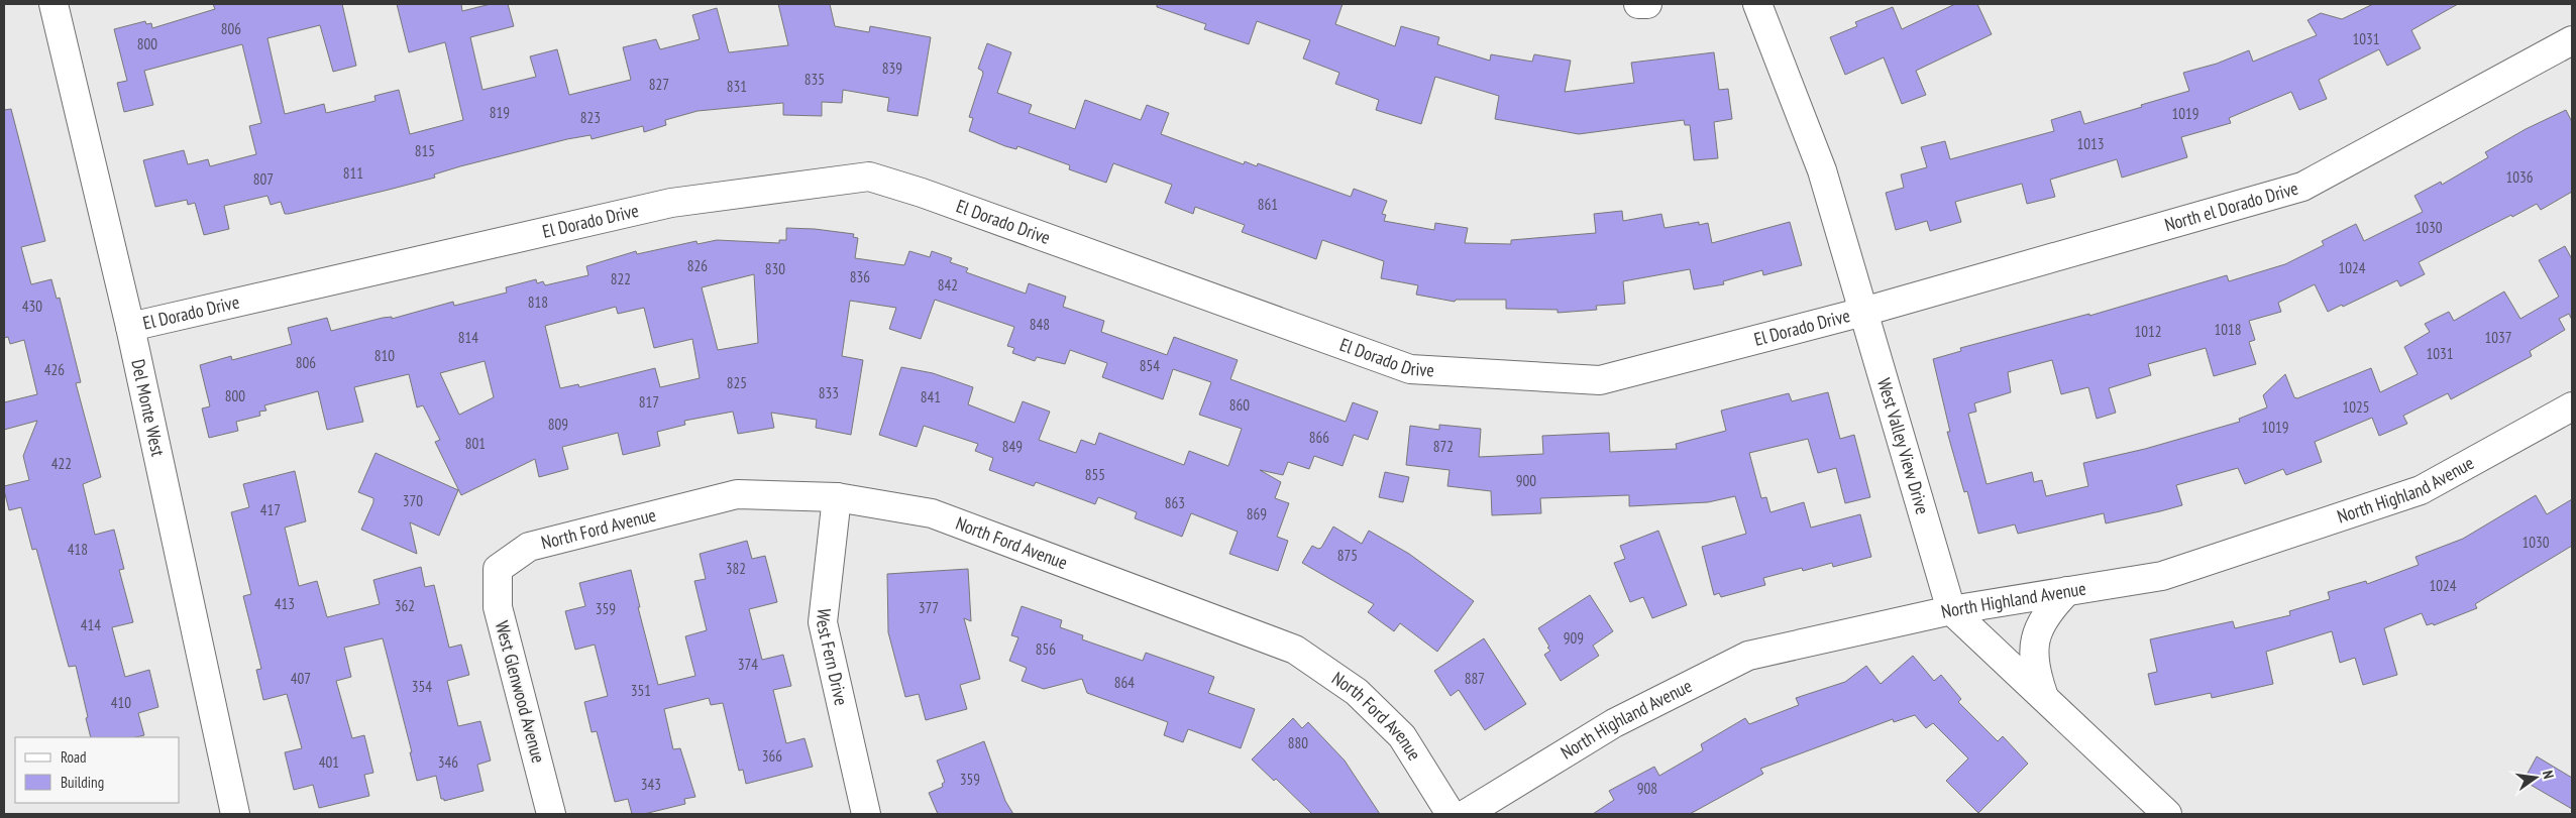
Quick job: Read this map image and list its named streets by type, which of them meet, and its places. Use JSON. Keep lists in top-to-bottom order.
{
  "streets": {
    "street": [
      "North el Dorado Drive",
      "El Dorado Drive",
      "Del Monte West",
      "West Valley View Drive",
      "North Highland Avenue",
      "North Ford Avenue",
      "West Fern Drive",
      "West Glenwood Avenue"
    ]
  },
  "crossings": [
    ["North el Dorado Drive", "El Dorado Drive"],
    ["North el Dorado Drive", "West Valley View Drive"],
    ["El Dorado Drive", "Del Monte West"],
    ["El Dorado Drive", "West Valley View Drive"],
    ["West Valley View Drive", "North Highland Avenue"],
    ["North Ford Avenue", "West Fern Drive"],
    ["North Ford Avenue", "West Glenwood Avenue"]
  ],
  "house_numbers": [
    "806",
    "1031",
    "800",
    "839",
    "835",
    "827",
    "831",
    "819",
    "1019",
    "823",
    "1013",
    "815",
    "811",
    "1036",
    "807",
    "861",
    "1030",
    "826",
    "1024",
    "830",
    "836",
    "822",
    "842",
    "818",
    "430",
    "848",
    "1018",
    "1012",
    "814",
    "1037",
    "1031",
    "810",
    "806",
    "854",
    "426",
    "825",
    "833",
    "800",
    "841",
    "817",
    "860",
    "1025",
    "809",
    "1019",
    "866",
    "801",
    "849",
    "872",
    "422",
    "855",
    "900",
    "370",
    "863",
    "417",
    "869",
    "1030",
    "418",
    "875",
    "382",
    "1024",
    "413",
    "362",
    "377",
    "359",
    "414",
    "909",
    "856",
    "374",
    "407",
    "887",
    "864",
    "354",
    "351",
    "410",
    "880",
    "366",
    "401",
    "346",
    "359",
    "343",
    "908"
  ],
  "legend": ["Road", "Building"],
  "north": "right"
}
